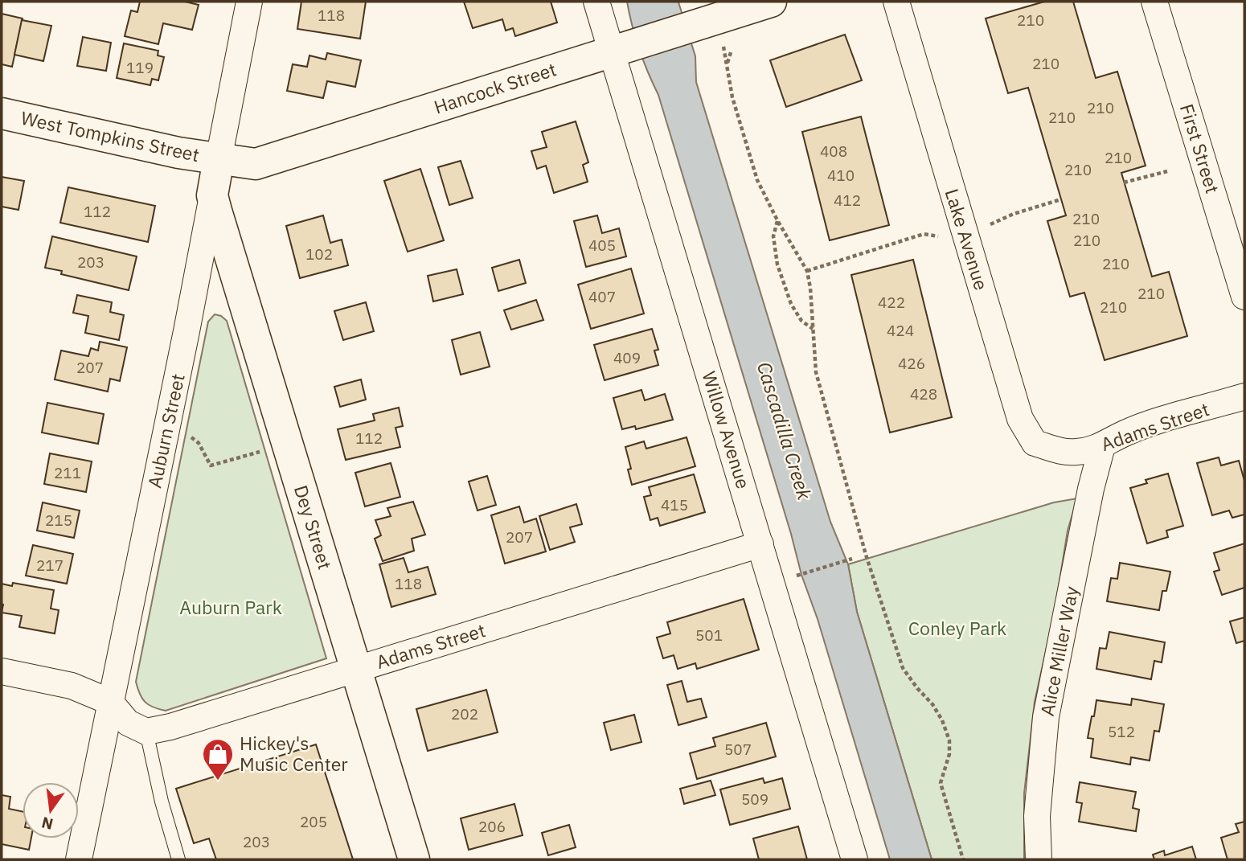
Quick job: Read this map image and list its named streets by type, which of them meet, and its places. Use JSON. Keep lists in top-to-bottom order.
{
  "streets": {
    "street": [
      "Hancock Street",
      "West Tompkins Street",
      "First Street",
      "Lake Avenue",
      "Adams Street",
      "Willow Avenue",
      "Auburn Street",
      "Dey Street",
      "Alice Miller Way"
    ]
  },
  "crossings": [
    ["Hancock Street", "West Tompkins Street"],
    ["Hancock Street", "Willow Avenue"],
    ["Hancock Street", "Auburn Street"],
    ["West Tompkins Street", "Auburn Street"],
    ["Lake Avenue", "Adams Street"],
    ["Adams Street", "Willow Avenue"],
    ["Adams Street", "Dey Street"],
    ["Adams Street", "Alice Miller Way"],
    ["Auburn Street", "Dey Street"]
  ],
  "water": ["Cascadilla Creek"],
  "parks": ["Auburn Park", "Conley Park"],
  "places": {
    "shop": ["Hickey's Music Center"]
  },
  "house_numbers": [
    "118",
    "210",
    "210",
    "119",
    "210",
    "210",
    "408",
    "210",
    "210",
    "410",
    "412",
    "112",
    "210",
    "210",
    "405",
    "102",
    "203",
    "210",
    "210",
    "407",
    "422",
    "210",
    "424",
    "409",
    "426",
    "207",
    "428",
    "112",
    "211",
    "415",
    "215",
    "207",
    "217",
    "118",
    "501",
    "202",
    "512",
    "507",
    "509",
    "205",
    "206",
    "203"
  ],
  "north": "bottom"
}
